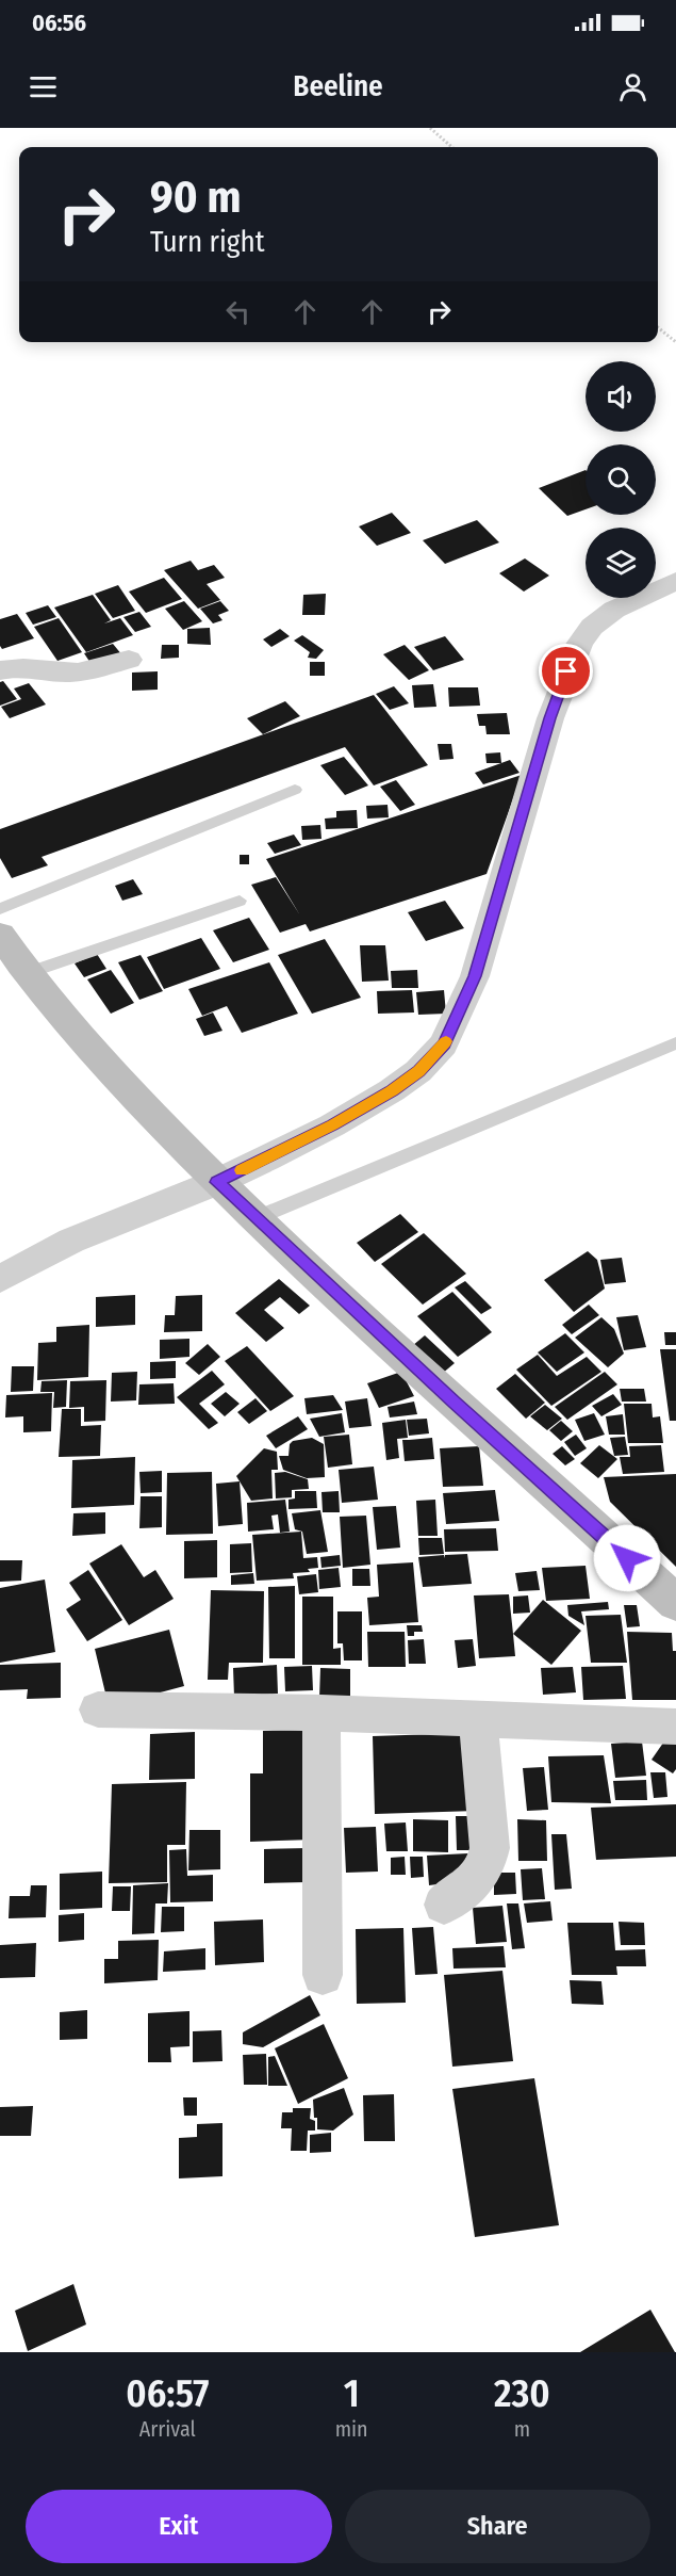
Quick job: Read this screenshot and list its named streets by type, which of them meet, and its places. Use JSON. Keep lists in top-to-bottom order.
{
  "page": {
    "status": "06:56",
    "header": "Beeline",
    "turn": ["90 m", "Turn right"],
    "eta": [
      "06:57",
      "Arrival",
      "1",
      "min",
      "230",
      "m"
    ],
    "buttons": ["Exit", "Share"]
  }
}
